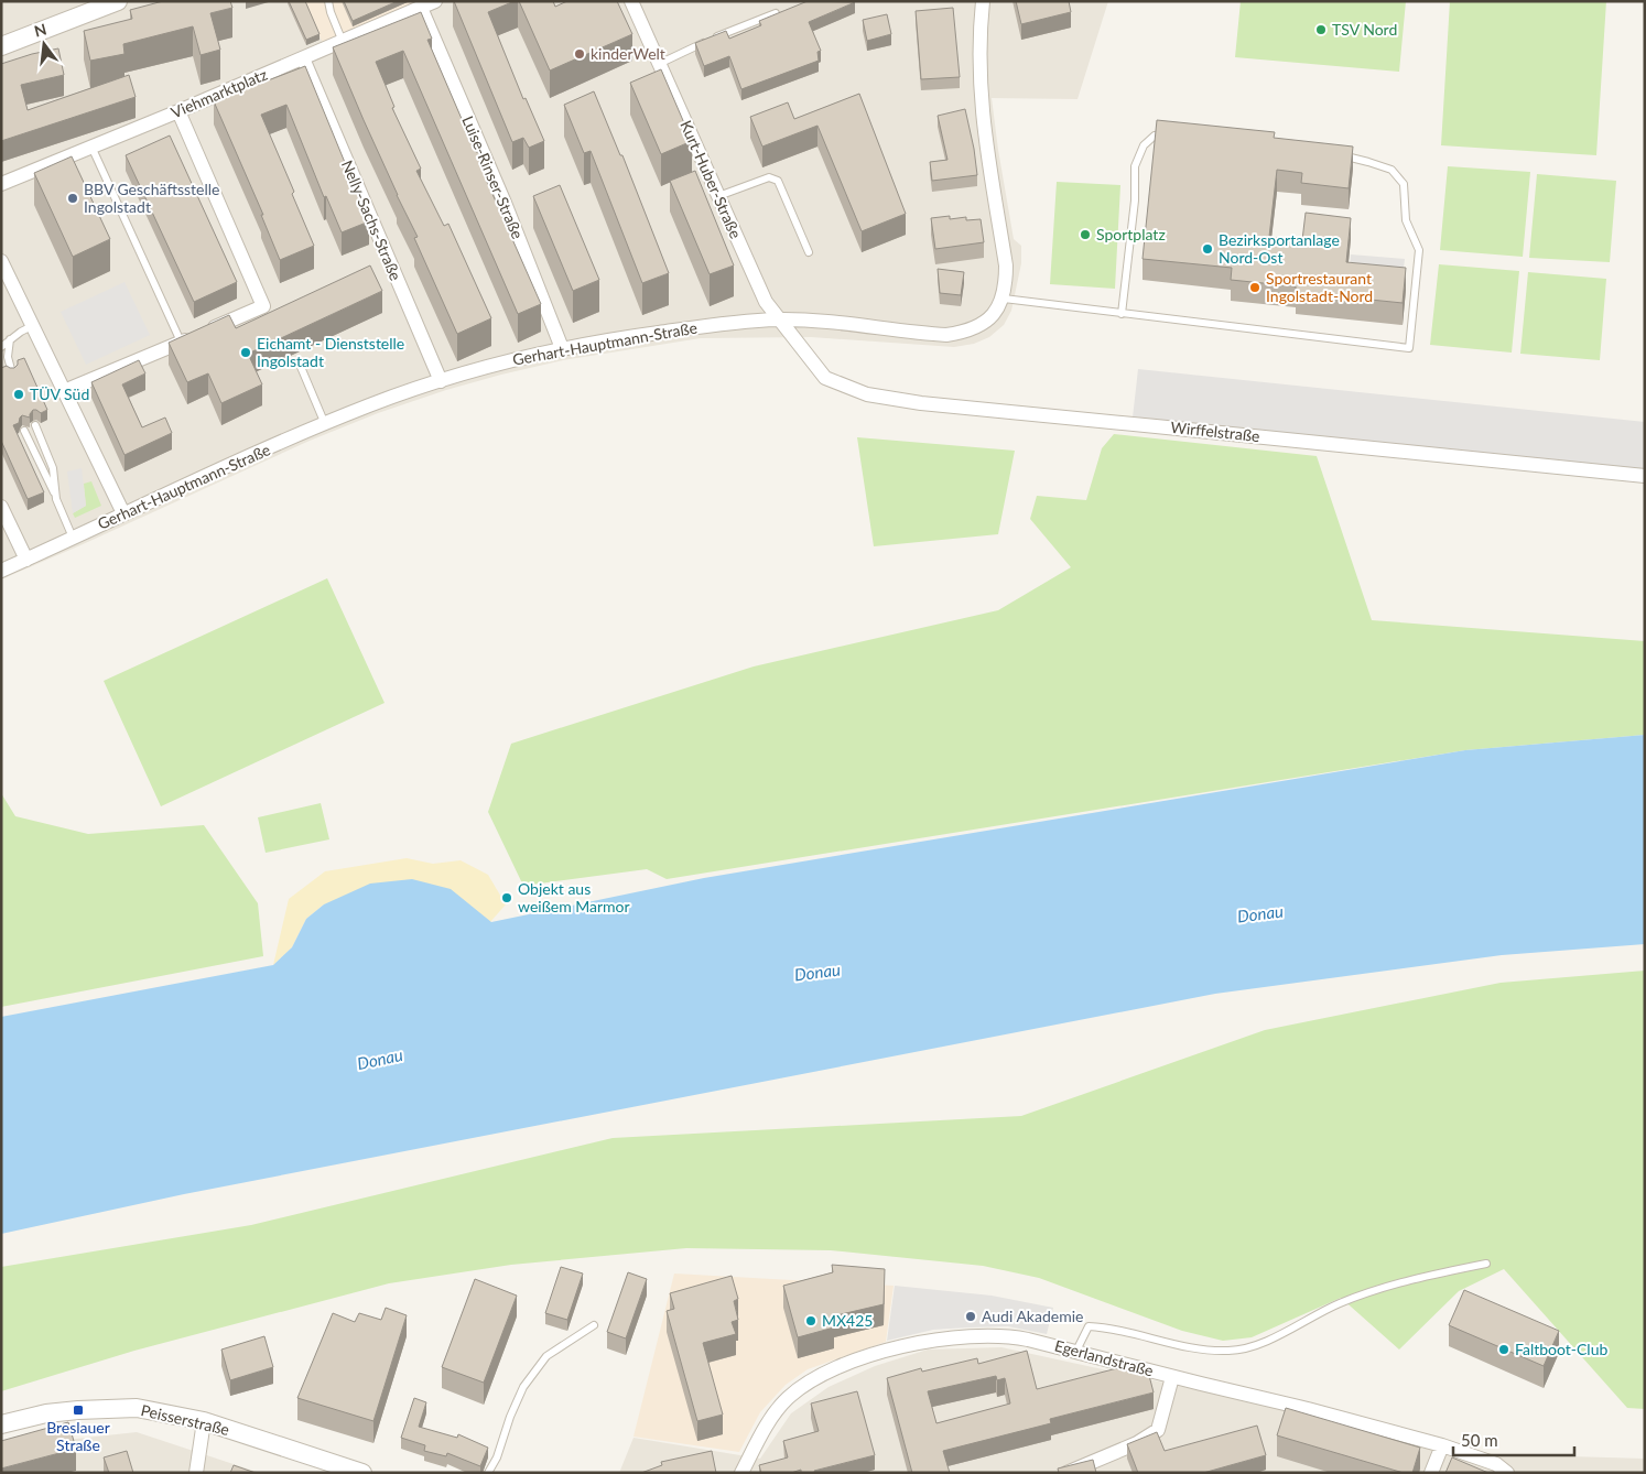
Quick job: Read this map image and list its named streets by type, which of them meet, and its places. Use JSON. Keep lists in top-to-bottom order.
{
  "streets": {
    "street": [
      "Viehmarktplatz",
      "Luise-Rinser-Straße",
      "Kurt-Huber-Straße",
      "Nelly-Sachs-Straße",
      "Gerhart-Hauptmann-Straße",
      "Wirffelstraße",
      "Egerlandstraße",
      "Peisserstraße"
    ]
  },
  "crossings": [
    ["Viehmarktplatz", "Luise-Rinser-Straße"],
    ["Viehmarktplatz", "Nelly-Sachs-Straße"],
    ["Luise-Rinser-Straße", "Gerhart-Hauptmann-Straße"],
    ["Kurt-Huber-Straße", "Gerhart-Hauptmann-Straße"],
    ["Kurt-Huber-Straße", "Wirffelstraße"],
    ["Nelly-Sachs-Straße", "Gerhart-Hauptmann-Straße"]
  ],
  "water": ["Donau"],
  "places": {
    "other": [
      "TSV Nord",
      "kinderWelt",
      "BBV Geschäftsstelle Ingolstadt",
      "Sportplatz",
      "Bezirksportanlage Nord-Ost",
      "Sportrestaurant Ingolstadt-Nord",
      "Eichamt - Dienststelle Ingolstadt",
      "TÜV Süd",
      "Objekt aus weißem Marmor",
      "Audi Akademie",
      "MX425",
      "Faltboot-Club"
    ],
    "transit": ["Breslauer Straße"]
  },
  "scale_bar": "50 m",
  "north": "top"
}
